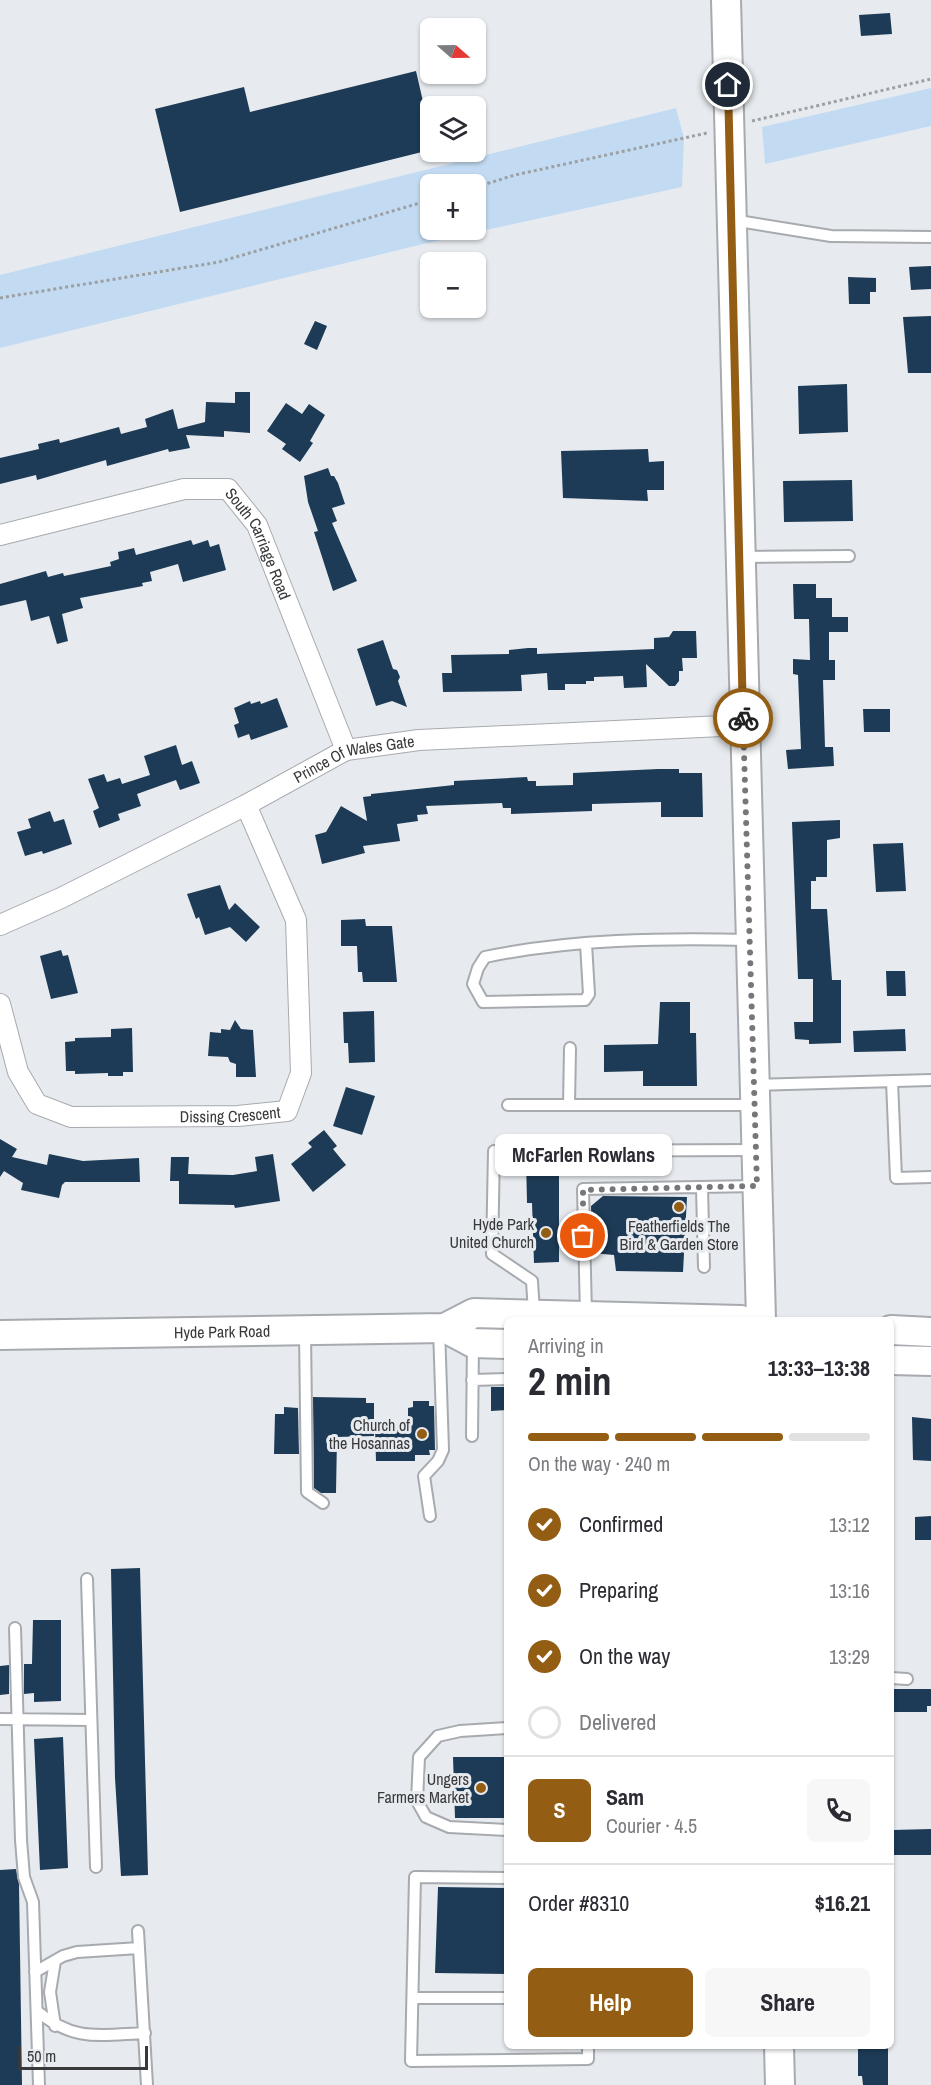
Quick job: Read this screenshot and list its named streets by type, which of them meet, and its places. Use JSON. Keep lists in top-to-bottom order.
{
  "streets": {
    "main road": ["Hyde Park Road"],
    "street": ["South Carriage Road", "Prince Of Wales Gate", "Dissing Crescent"]
  },
  "crossings": [
    ["South Carriage Road", "Prince Of Wales Gate"],
    ["Prince Of Wales Gate", "Dissing Crescent"]
  ],
  "places": [
    "Featherfields The Bird & Garden Store",
    "Hyde Park United Church",
    "McFarlen Rowlans",
    "Church of the Hosannas",
    "Ungers Farmers Market"
  ],
  "scale_bar": "50 m",
  "north": "right",
  "page": {
    "map_buttons": ["+", "−"],
    "bubble": "McFarlen Rowlans",
    "heading": ["2 min", "Arriving in", "13:33–13:38"],
    "panel": [
      "Sam",
      "Courier · 4.5",
      "Order #8310",
      "$16.21"
    ],
    "bar": "On the way · 240 m",
    "list": [
      ["Confirmed", "13:12"],
      ["Preparing", "13:16"],
      ["On the way", "13:29"],
      "Delivered"
    ],
    "round": "S",
    "buttons": ["Help", "Share"],
    "scale": "50 m"
  }
}
